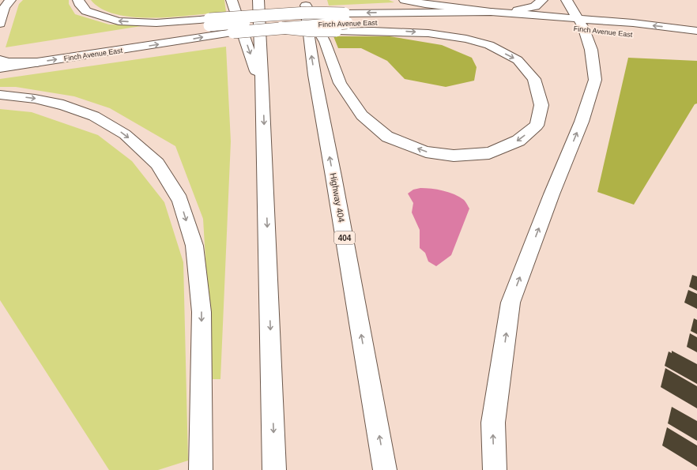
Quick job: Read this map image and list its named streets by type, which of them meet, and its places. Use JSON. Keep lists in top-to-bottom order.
{
  "streets": {
    "main road": ["Finch Avenue East", "Highway 404", "404"]
  }
}
